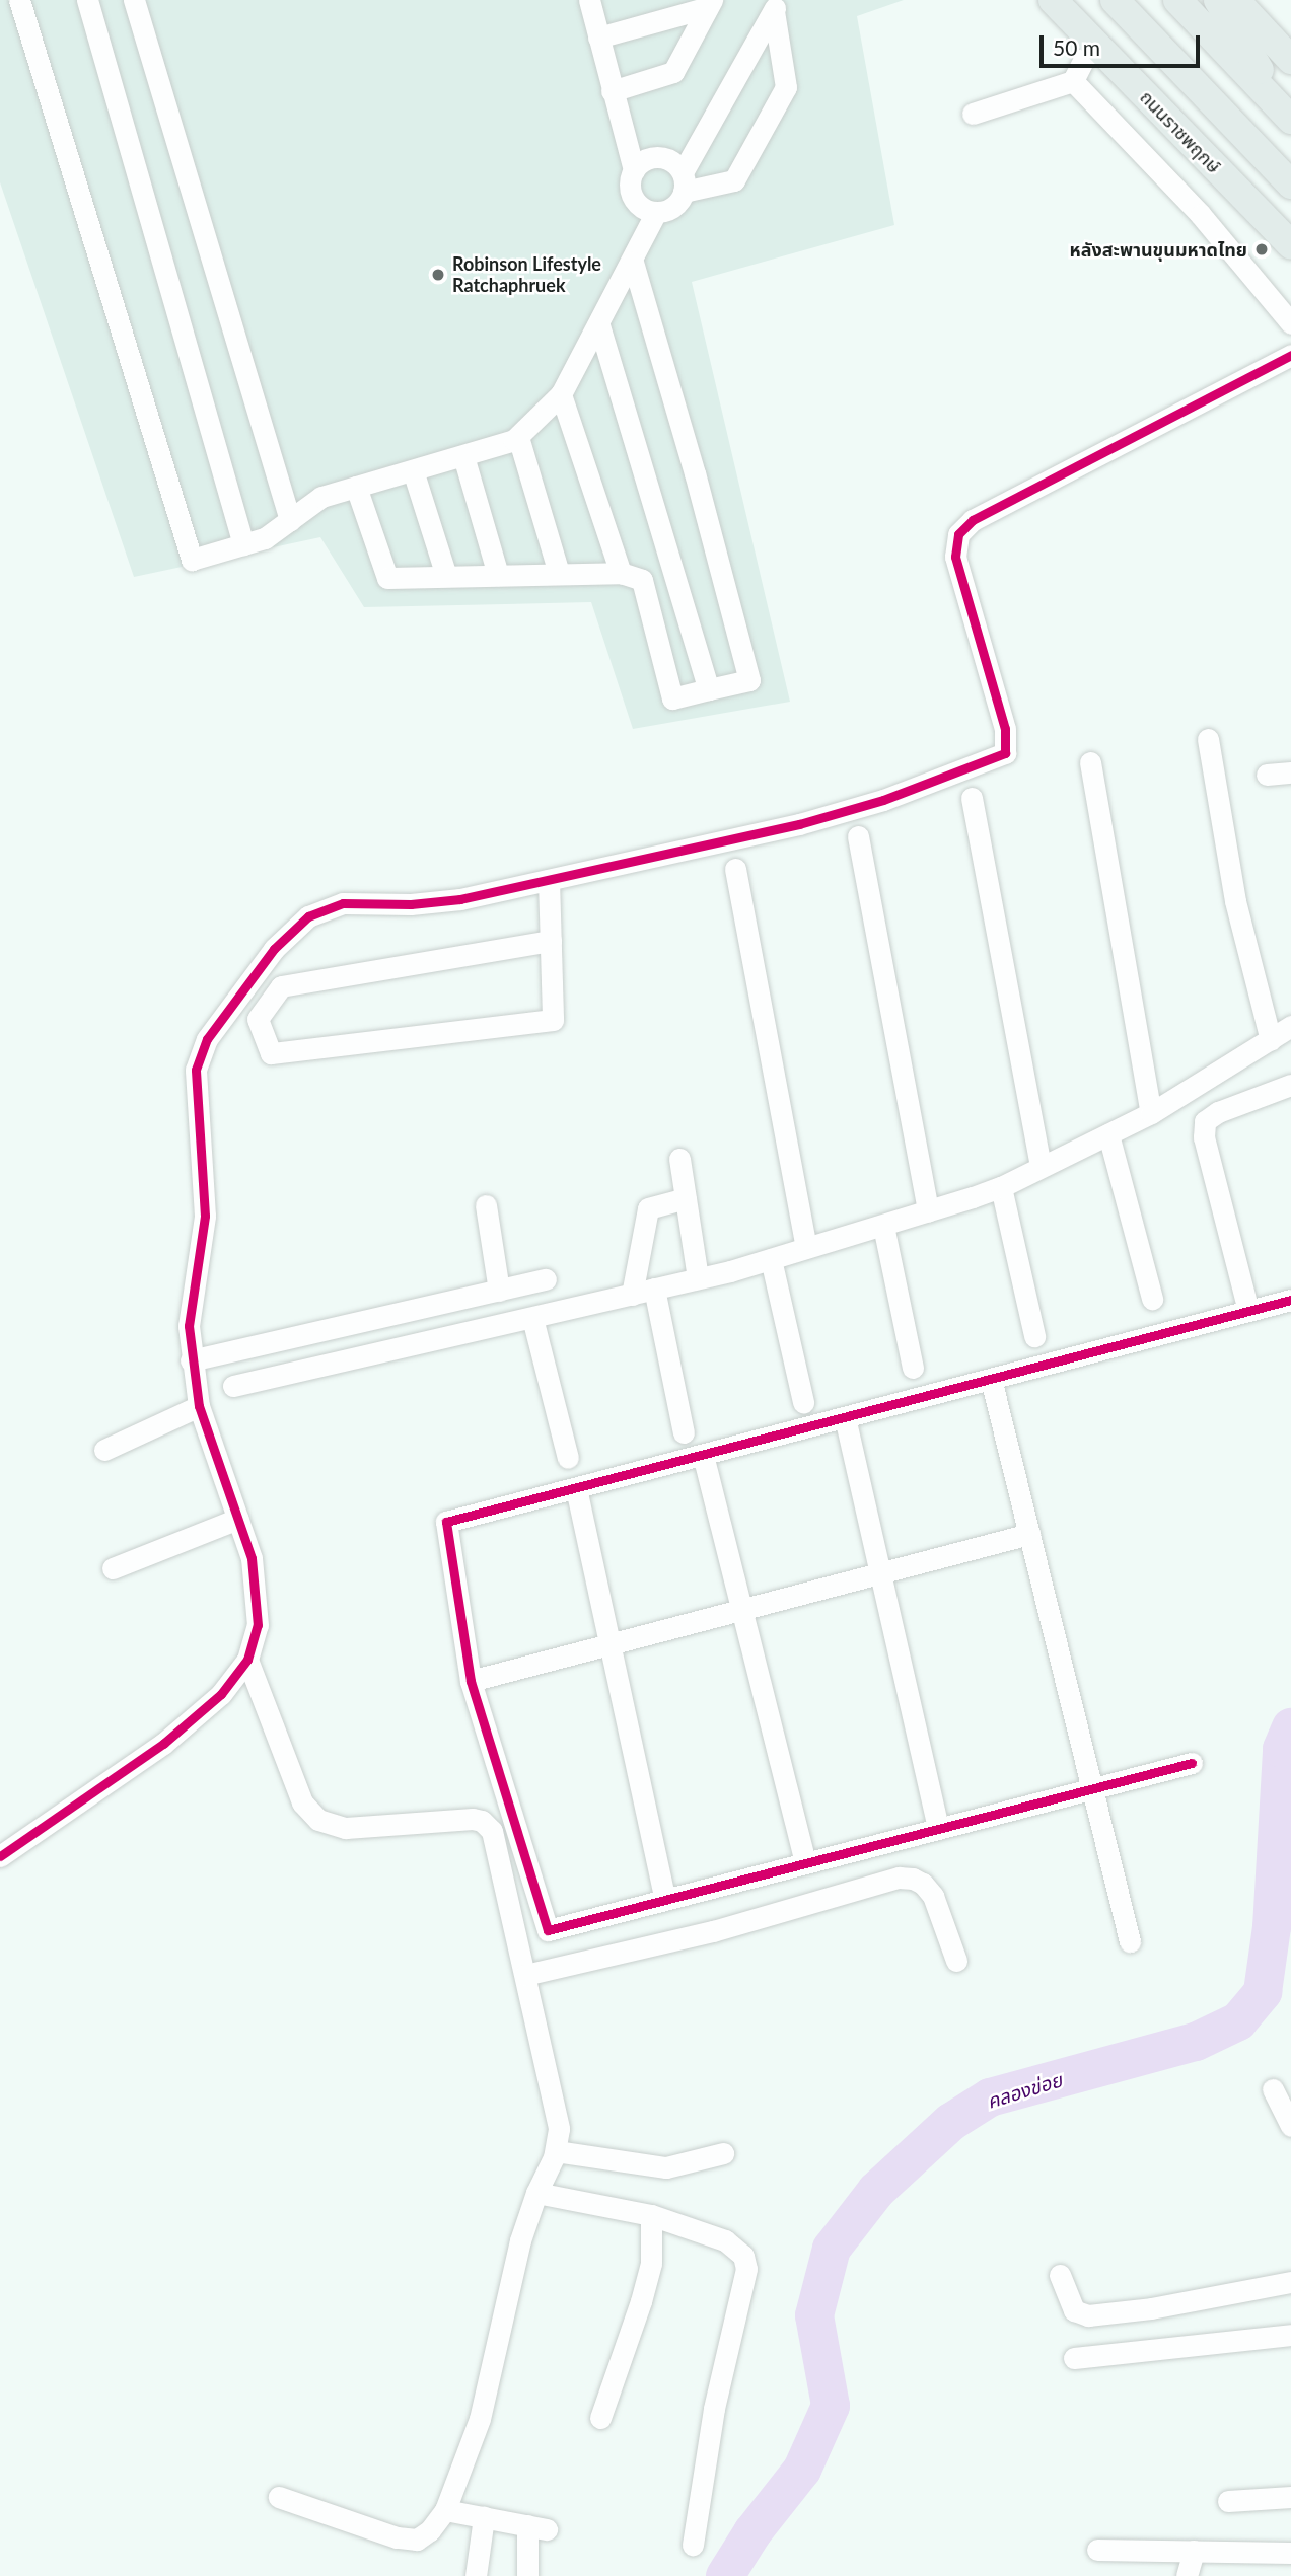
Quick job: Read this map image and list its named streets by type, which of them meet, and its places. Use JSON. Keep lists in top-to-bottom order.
{
  "streets": {
    "main road": ["ถนนราชพฤกษ์"]
  },
  "water": ["คลองข่อย"],
  "places": ["หลังสะพานขุนมหาดไทย", "Robinson Lifestyle Ratchaphruek"],
  "scale_bar": "50 m"
}
